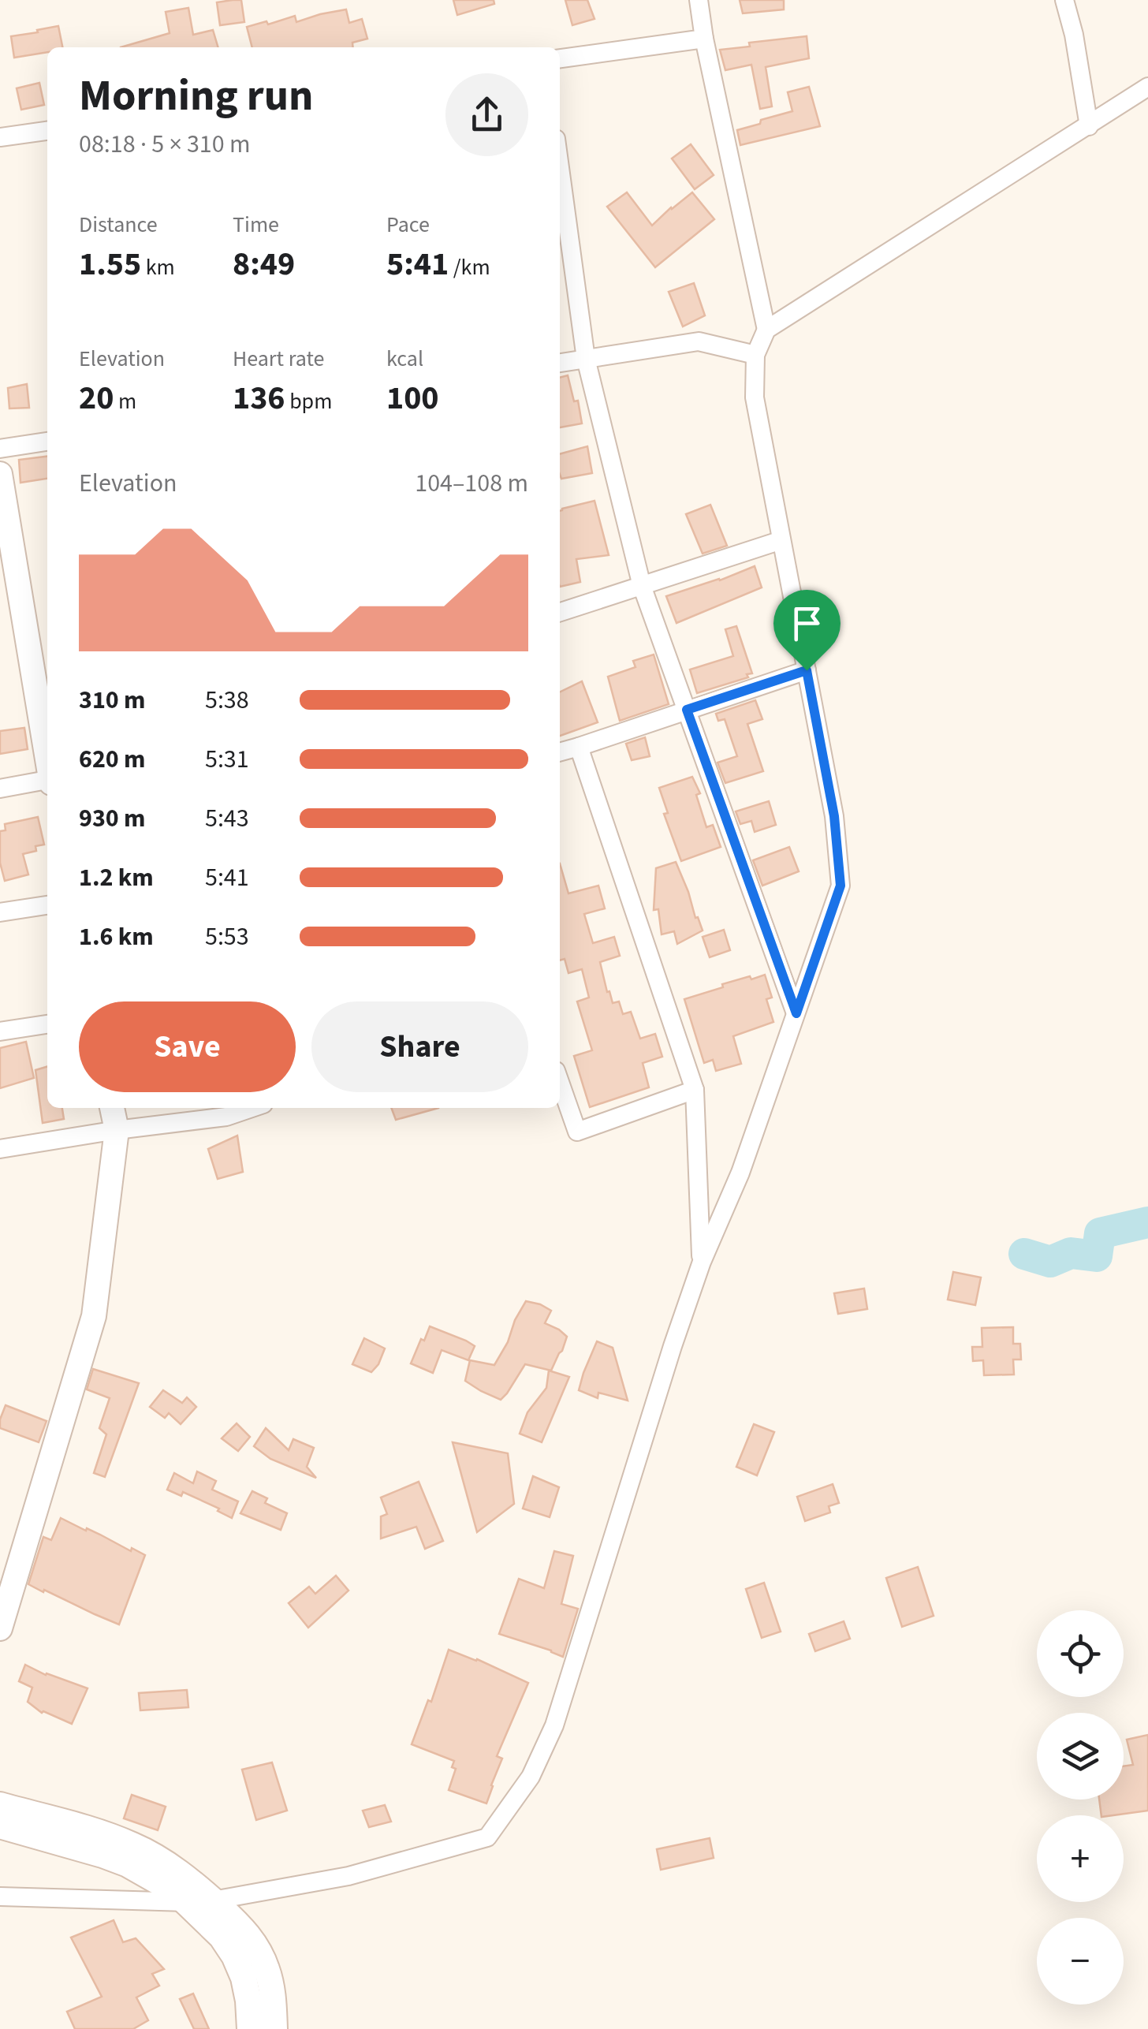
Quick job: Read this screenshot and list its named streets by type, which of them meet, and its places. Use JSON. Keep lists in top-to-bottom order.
{
  "page": {
    "heading": ["Morning run", "08:18 · 5 × 310 m"],
    "stats": [
      ["Distance", "1.55 km"],
      ["Time", "8:49"],
      ["Pace", "5:41 /km"],
      ["Elevation", "20 m"],
      ["Heart rate", "136 bpm"],
      ["kcal", "100"]
    ],
    "chart": ["Elevation", "104–108 m"],
    "list": [
      {
        "name": "310 m",
        "note": "5:38"
      },
      {
        "name": "620 m",
        "note": "5:31"
      },
      {
        "name": "930 m",
        "note": "5:43"
      },
      {
        "name": "1.2 km",
        "note": "5:41"
      },
      {
        "name": "1.6 km",
        "note": "5:53"
      }
    ],
    "buttons": ["Save", "Share"],
    "map_buttons": ["+", "−"]
  }
}
